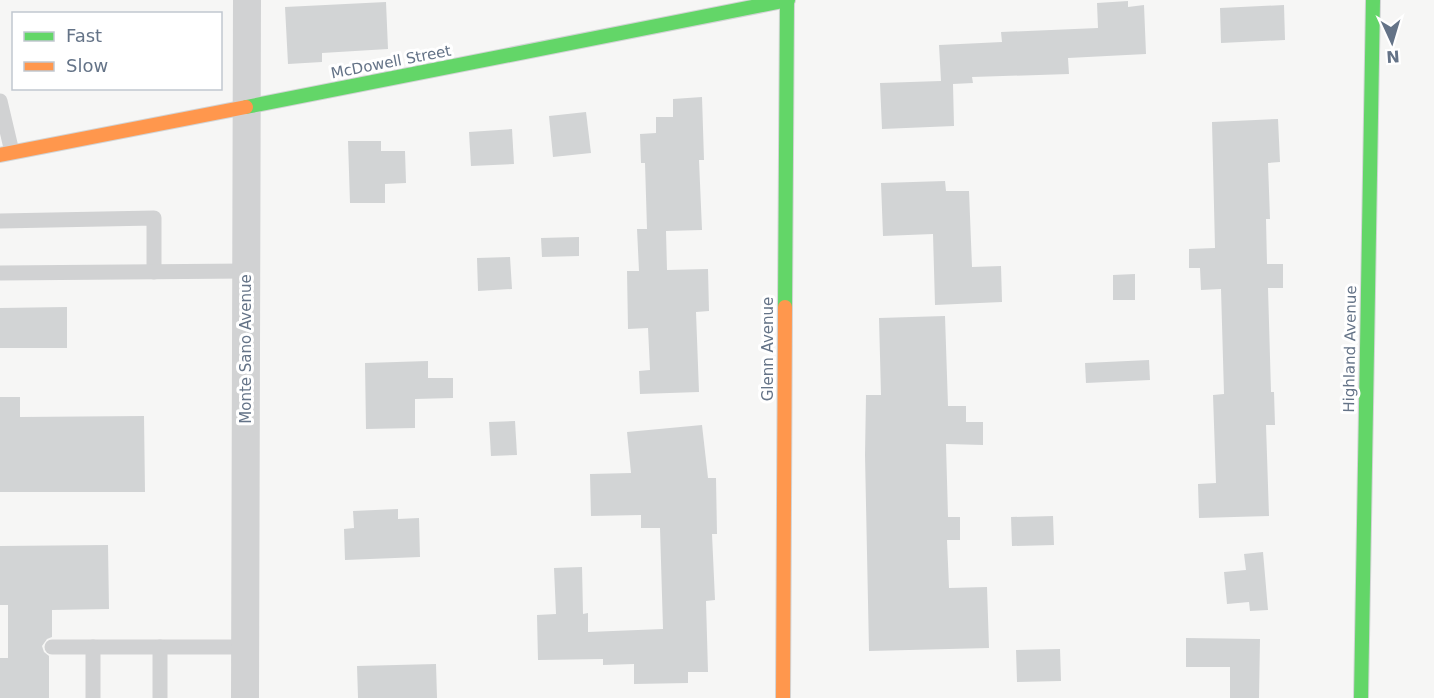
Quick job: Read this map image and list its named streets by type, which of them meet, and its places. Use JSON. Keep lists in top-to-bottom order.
{
  "streets": {
    "street": [
      "McDowell Street",
      "Monte Sano Avenue",
      "Glenn Avenue",
      "Highland Avenue"
    ]
  },
  "crossings": [
    ["McDowell Street", "Monte Sano Avenue"],
    ["McDowell Street", "Glenn Avenue"]
  ],
  "legend": ["Fast", "Slow"],
  "north": "bottom"
}
